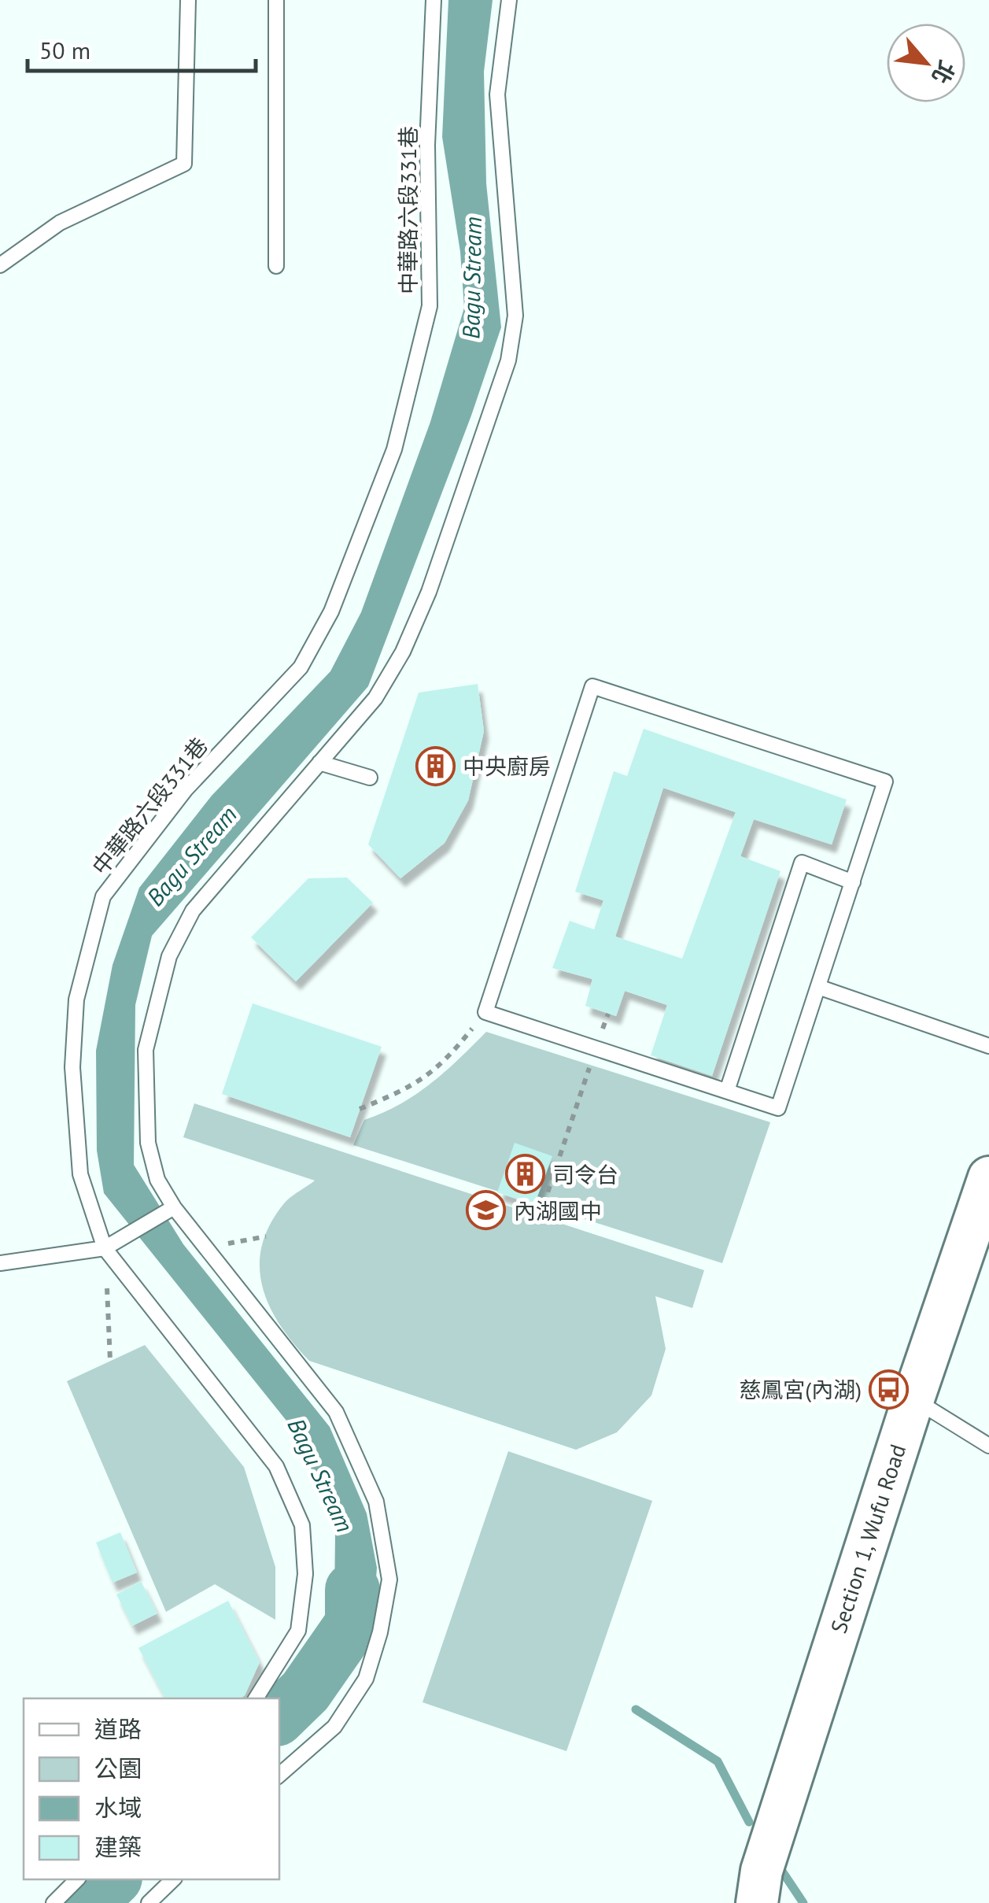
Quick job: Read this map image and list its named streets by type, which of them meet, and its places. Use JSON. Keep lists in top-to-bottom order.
{
  "streets": {
    "main road": ["Section 1, Wufu Road"],
    "lane": ["中華路六段331巷"]
  },
  "water": ["Bagu Stream"],
  "places": {
    "building": ["中央廚房", "司令台"],
    "school or university": ["內湖國中"],
    "bus stop": ["慈鳳宮(內湖)"]
  },
  "legend": [
    "道路",
    "公園",
    "水域",
    "建築"
  ],
  "scale_bar": "50 m",
  "north": "bottom right"
}
